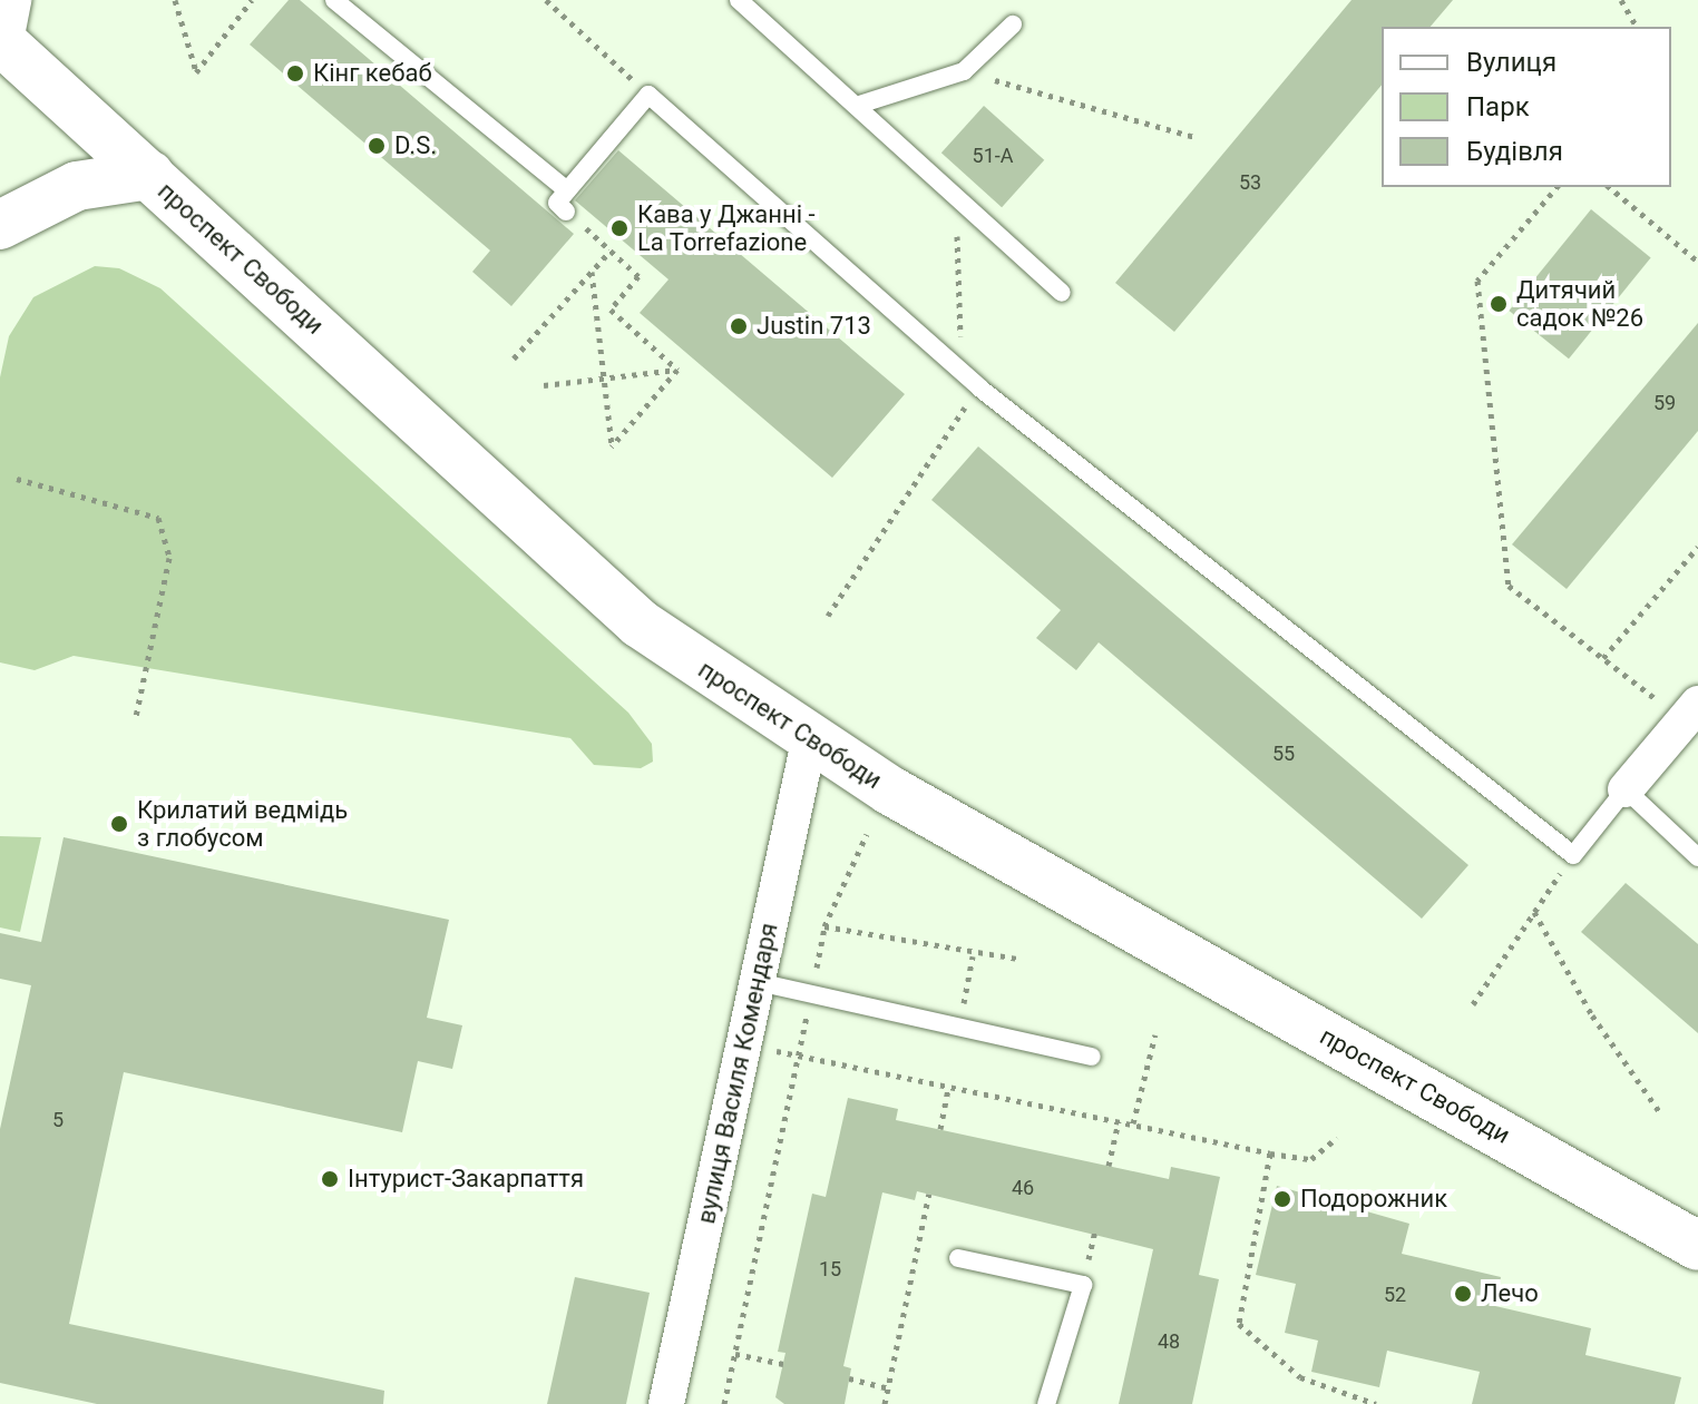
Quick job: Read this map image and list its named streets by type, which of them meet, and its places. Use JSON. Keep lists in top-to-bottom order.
{
  "streets": {
    "main road": ["проспект Свободи"],
    "street": ["вулиця Василя Комендаря"]
  },
  "crossings": [
    ["проспект Свободи", "вулиця Василя Комендаря"]
  ],
  "places": [
    "Кінг кебаб",
    "D.S.",
    "Кава у Джанні - La Torrefazione",
    "Дитячий садок №26",
    "Justin 713",
    "Крилатий ведмідь з глобусом",
    "Інтурист-Закарпаття",
    "Подорожник",
    "Лечо"
  ],
  "house_numbers": [
    "51-А",
    "53",
    "59",
    "55",
    "5",
    "46",
    "15",
    "52",
    "48"
  ],
  "legend": ["Вулиця", "Парк", "Будівля"]
}
